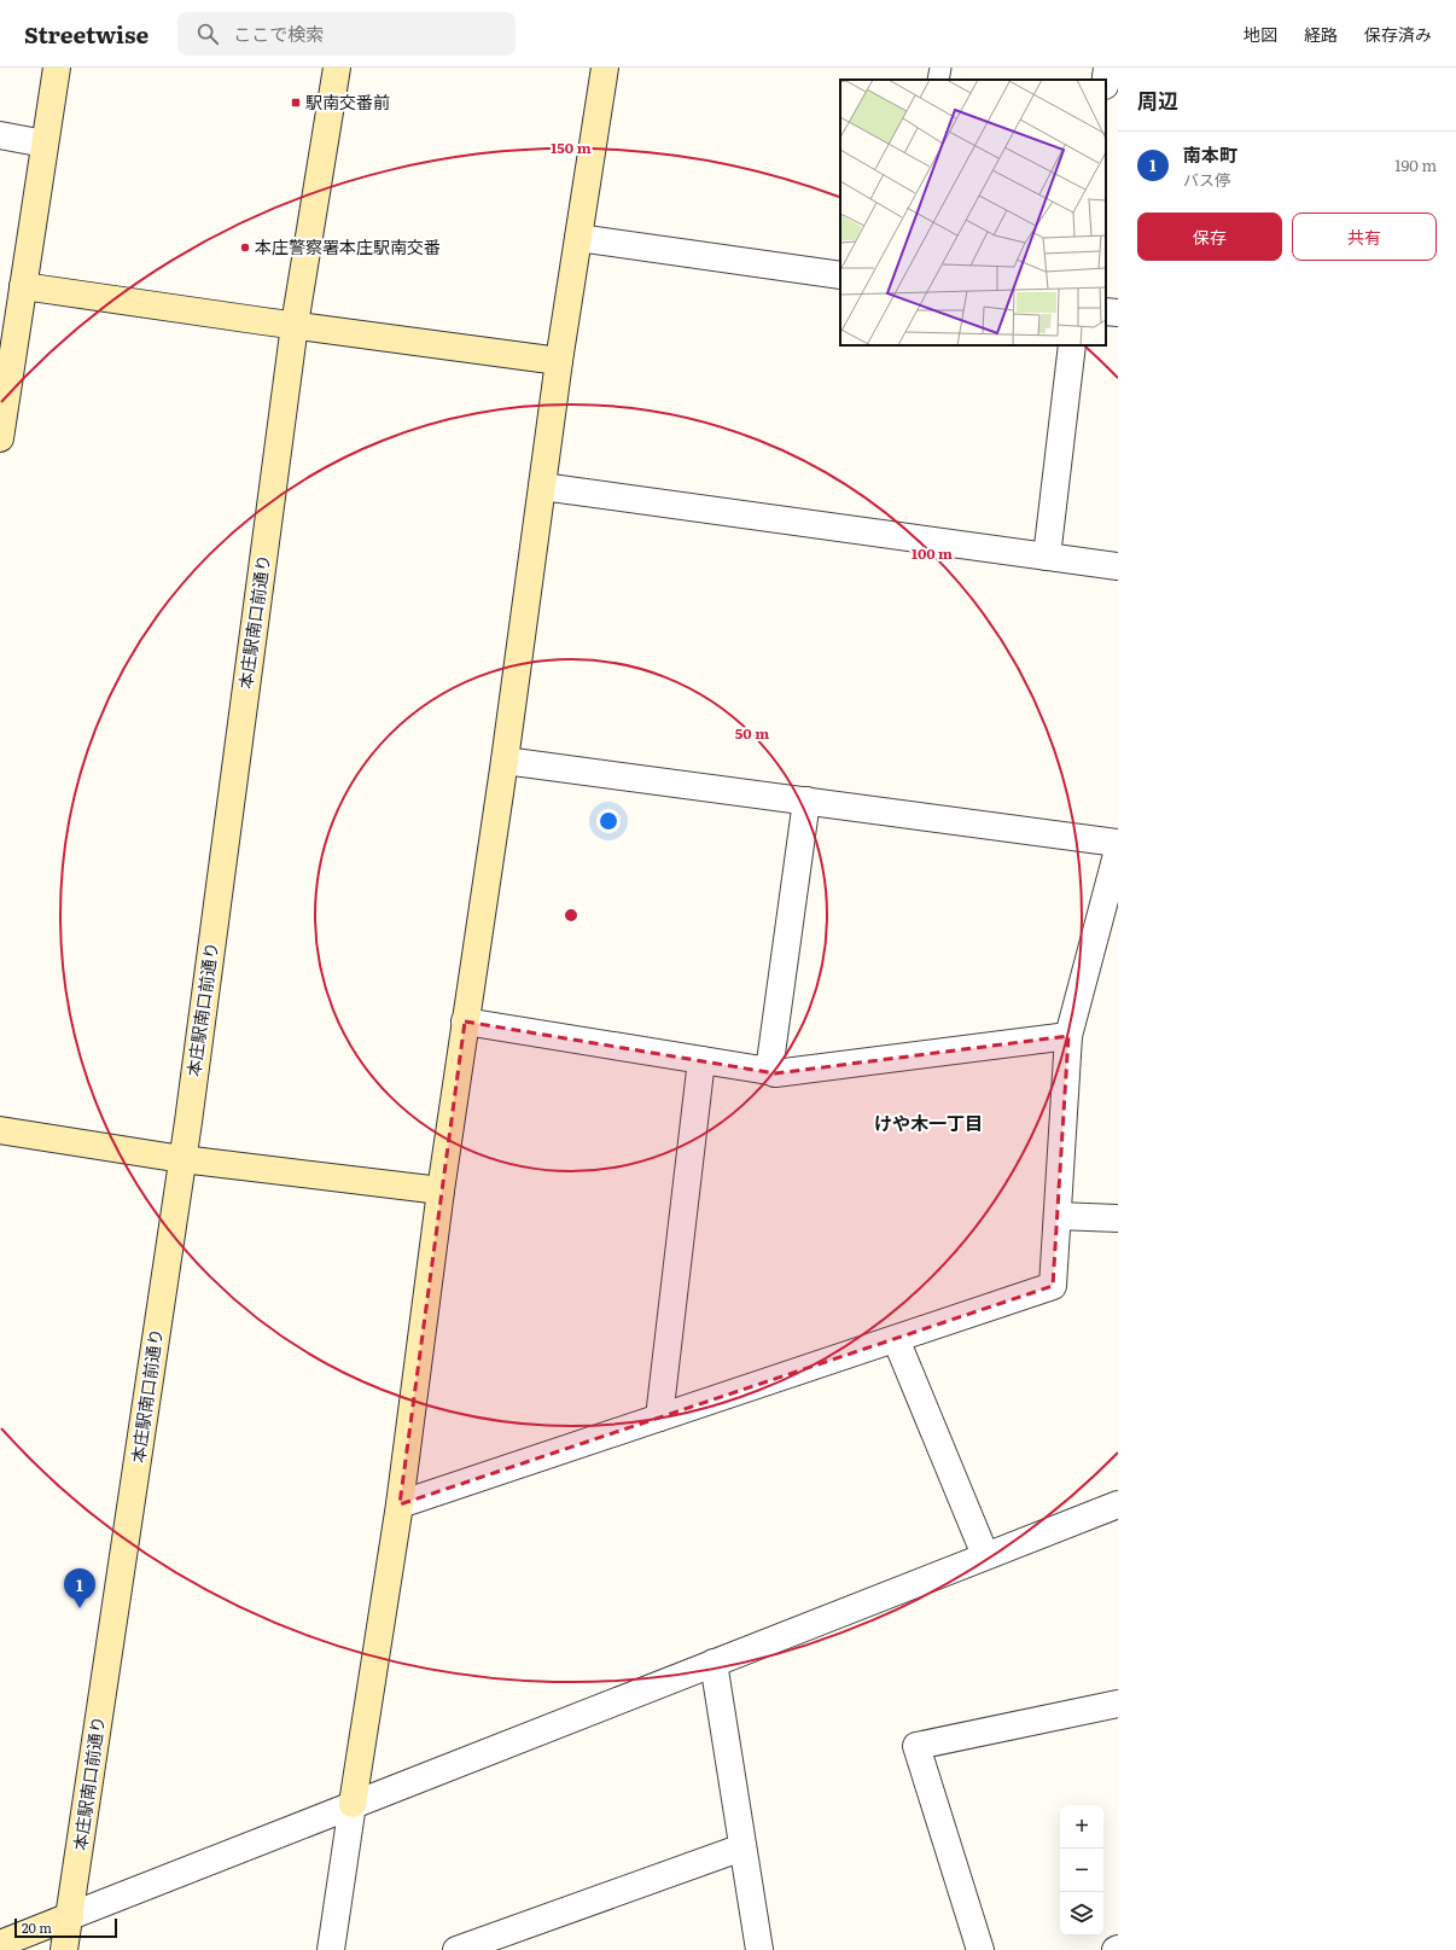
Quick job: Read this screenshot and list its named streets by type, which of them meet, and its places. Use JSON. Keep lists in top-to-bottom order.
{
  "streets": {
    "street": ["本庄駅南口前通り"]
  },
  "districts": ["けや木一丁目"],
  "places": {
    "transit": ["駅南交番前"],
    "other": ["本庄警察署本庄駅南交番"]
  },
  "scale_bar": "20 m",
  "page": {
    "header": "Streetwise",
    "search": "ここで検索",
    "nav": ["地図", "経路", "保存済み"],
    "heading": "周辺",
    "list": [
      {
        "mark": "1",
        "name": "南本町",
        "note": "バス停",
        "value": "190 m"
      }
    ],
    "buttons": ["保存", "共有"],
    "pins": "1",
    "map_buttons": ["+", "−"],
    "scale": "20 m"
  },
  "rings": ["150 m", "100 m", "50 m"]
}
